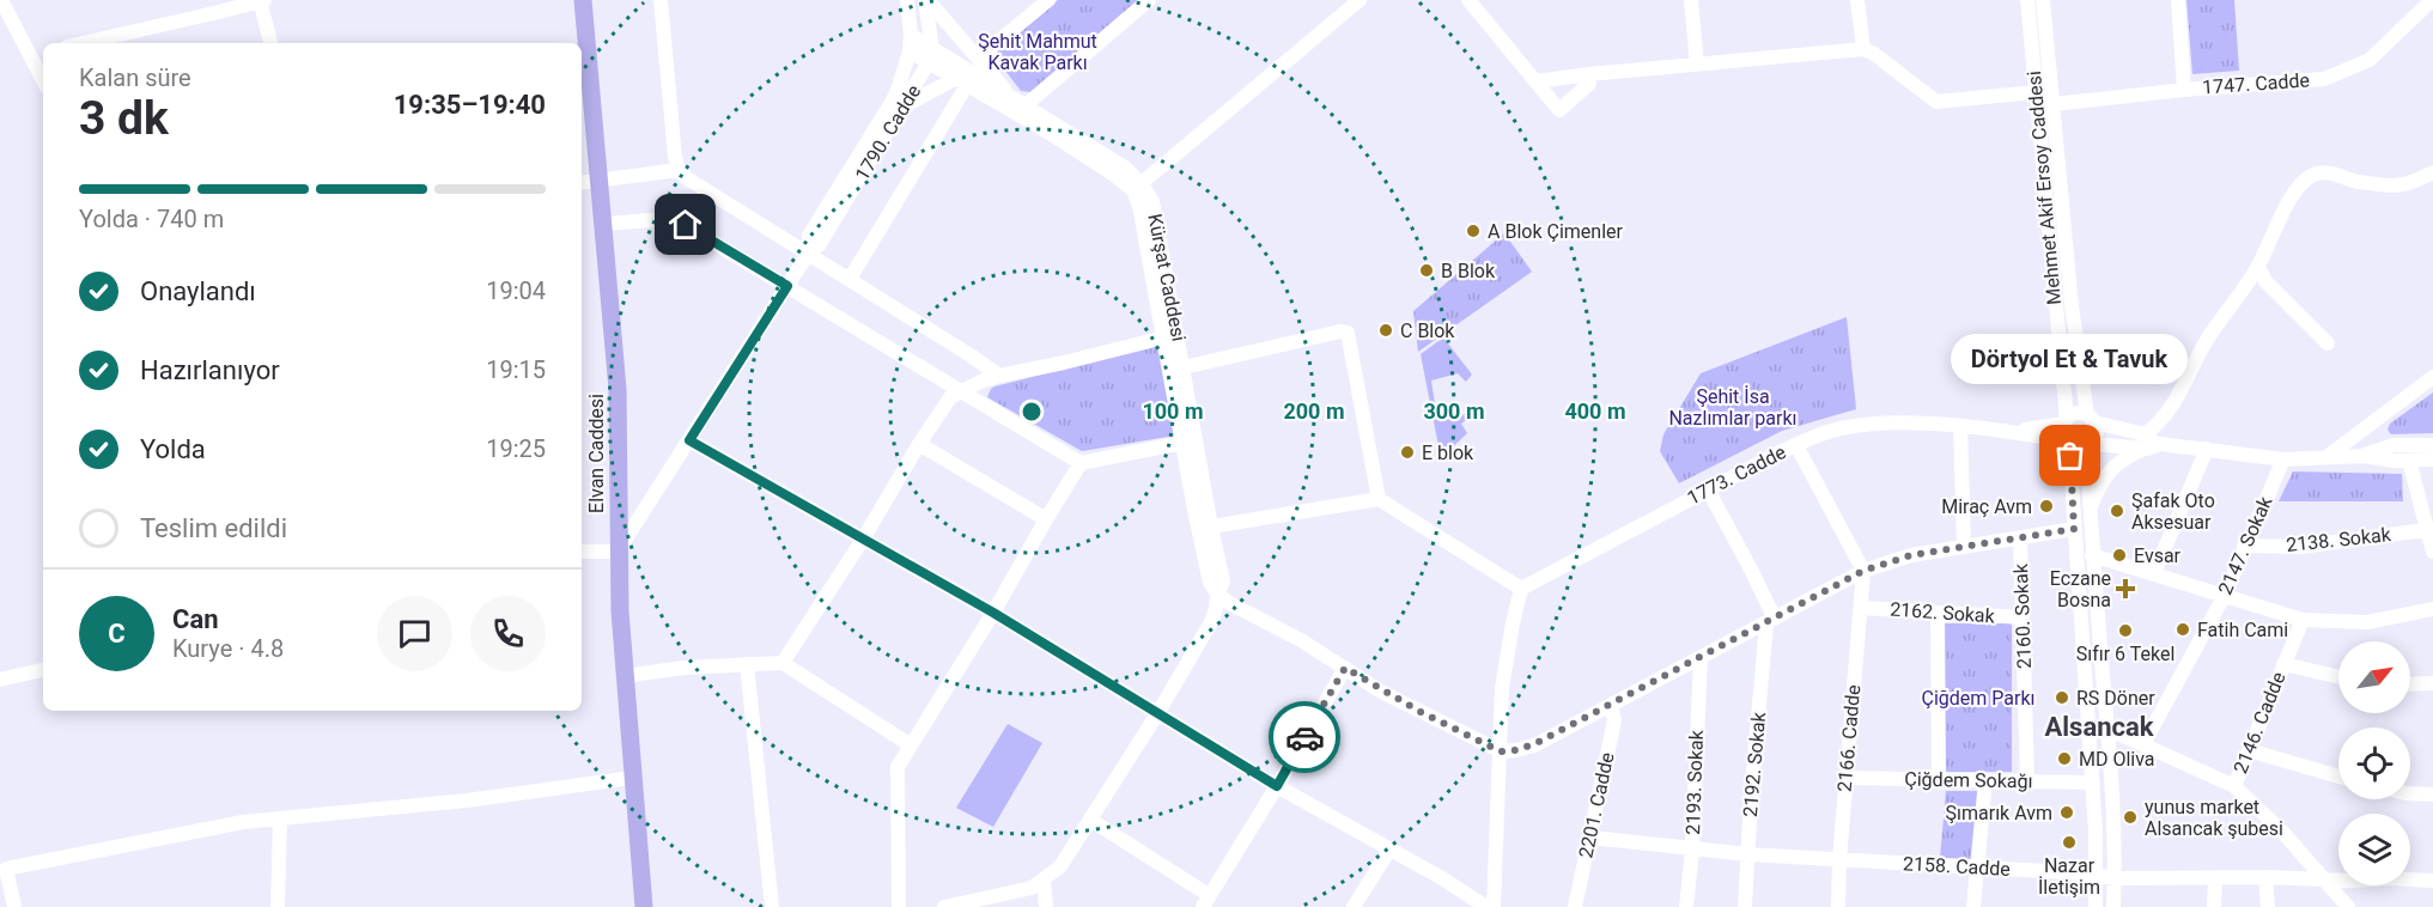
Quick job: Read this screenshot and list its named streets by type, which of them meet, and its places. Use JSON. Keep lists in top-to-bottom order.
{
  "streets": {
    "main road": ["Elvan Caddesi"],
    "street": [
      "1747. Cadde",
      "1790. Cadde",
      "Mehmet Akif Ersoy Caddesi",
      "Kürşat Caddesi",
      "1773. Cadde",
      "2138. Sokak",
      "2147. Sokak",
      "2162. Sokak",
      "2160. Sokak",
      "2146. Cadde",
      "2166. Cadde",
      "2192. Sokak",
      "Çiğdem Sokağı",
      "2193. Sokak",
      "2201. Cadde",
      "2158. Cadde"
    ]
  },
  "crossings": [
    ["1747. Cadde", "Mehmet Akif Ersoy Caddesi"],
    ["1790. Cadde", "Kürşat Caddesi"],
    ["1790. Cadde", "Elvan Caddesi"],
    ["2138. Sokak", "2147. Sokak"],
    ["2162. Sokak", "2160. Sokak"],
    ["2162. Sokak", "2166. Cadde"],
    ["2160. Sokak", "Çiğdem Sokağı"],
    ["2166. Cadde", "Çiğdem Sokağı"],
    ["2166. Cadde", "2158. Cadde"],
    ["2192. Sokak", "2158. Cadde"],
    ["2193. Sokak", "2158. Cadde"],
    ["2201. Cadde", "2158. Cadde"]
  ],
  "districts": ["Alsancak"],
  "parks": ["Şehit Mahmut Kavak Parkı", "Şehit İsa Nazlımlar parkı", "Çiğdem Parkı"],
  "places": {
    "other": [
      "A Blok Çimenler",
      "B Blok",
      "C Blok",
      "E blok",
      "Dörtyol Et & Tavuk",
      "Miraç Avm",
      "Şafak Oto Aksesuar",
      "Evsar",
      "Fatih Cami",
      "Sıfır 6 Tekel",
      "RS Döner",
      "MD Oliva",
      "Şımarık Avm",
      "yunus market Alsancak şubesi",
      "Nazar İletişim"
    ],
    "health": ["Eczane Bosna"]
  },
  "north": "top right",
  "page": {
    "heading": ["3 dk", "Kalan süre", "19:35–19:40"],
    "panel": ["Can", "Kurye · 4.8"],
    "bar": "Yolda · 740 m",
    "list": [
      ["Onaylandı", "19:04"],
      ["Hazırlanıyor", "19:15"],
      ["Yolda", "19:25"],
      "Teslim edildi"
    ],
    "bubble": "Dörtyol Et & Tavuk",
    "round": "C"
  },
  "rings": [
    "100 m",
    "200 m",
    "300 m",
    "400 m"
  ]
}
